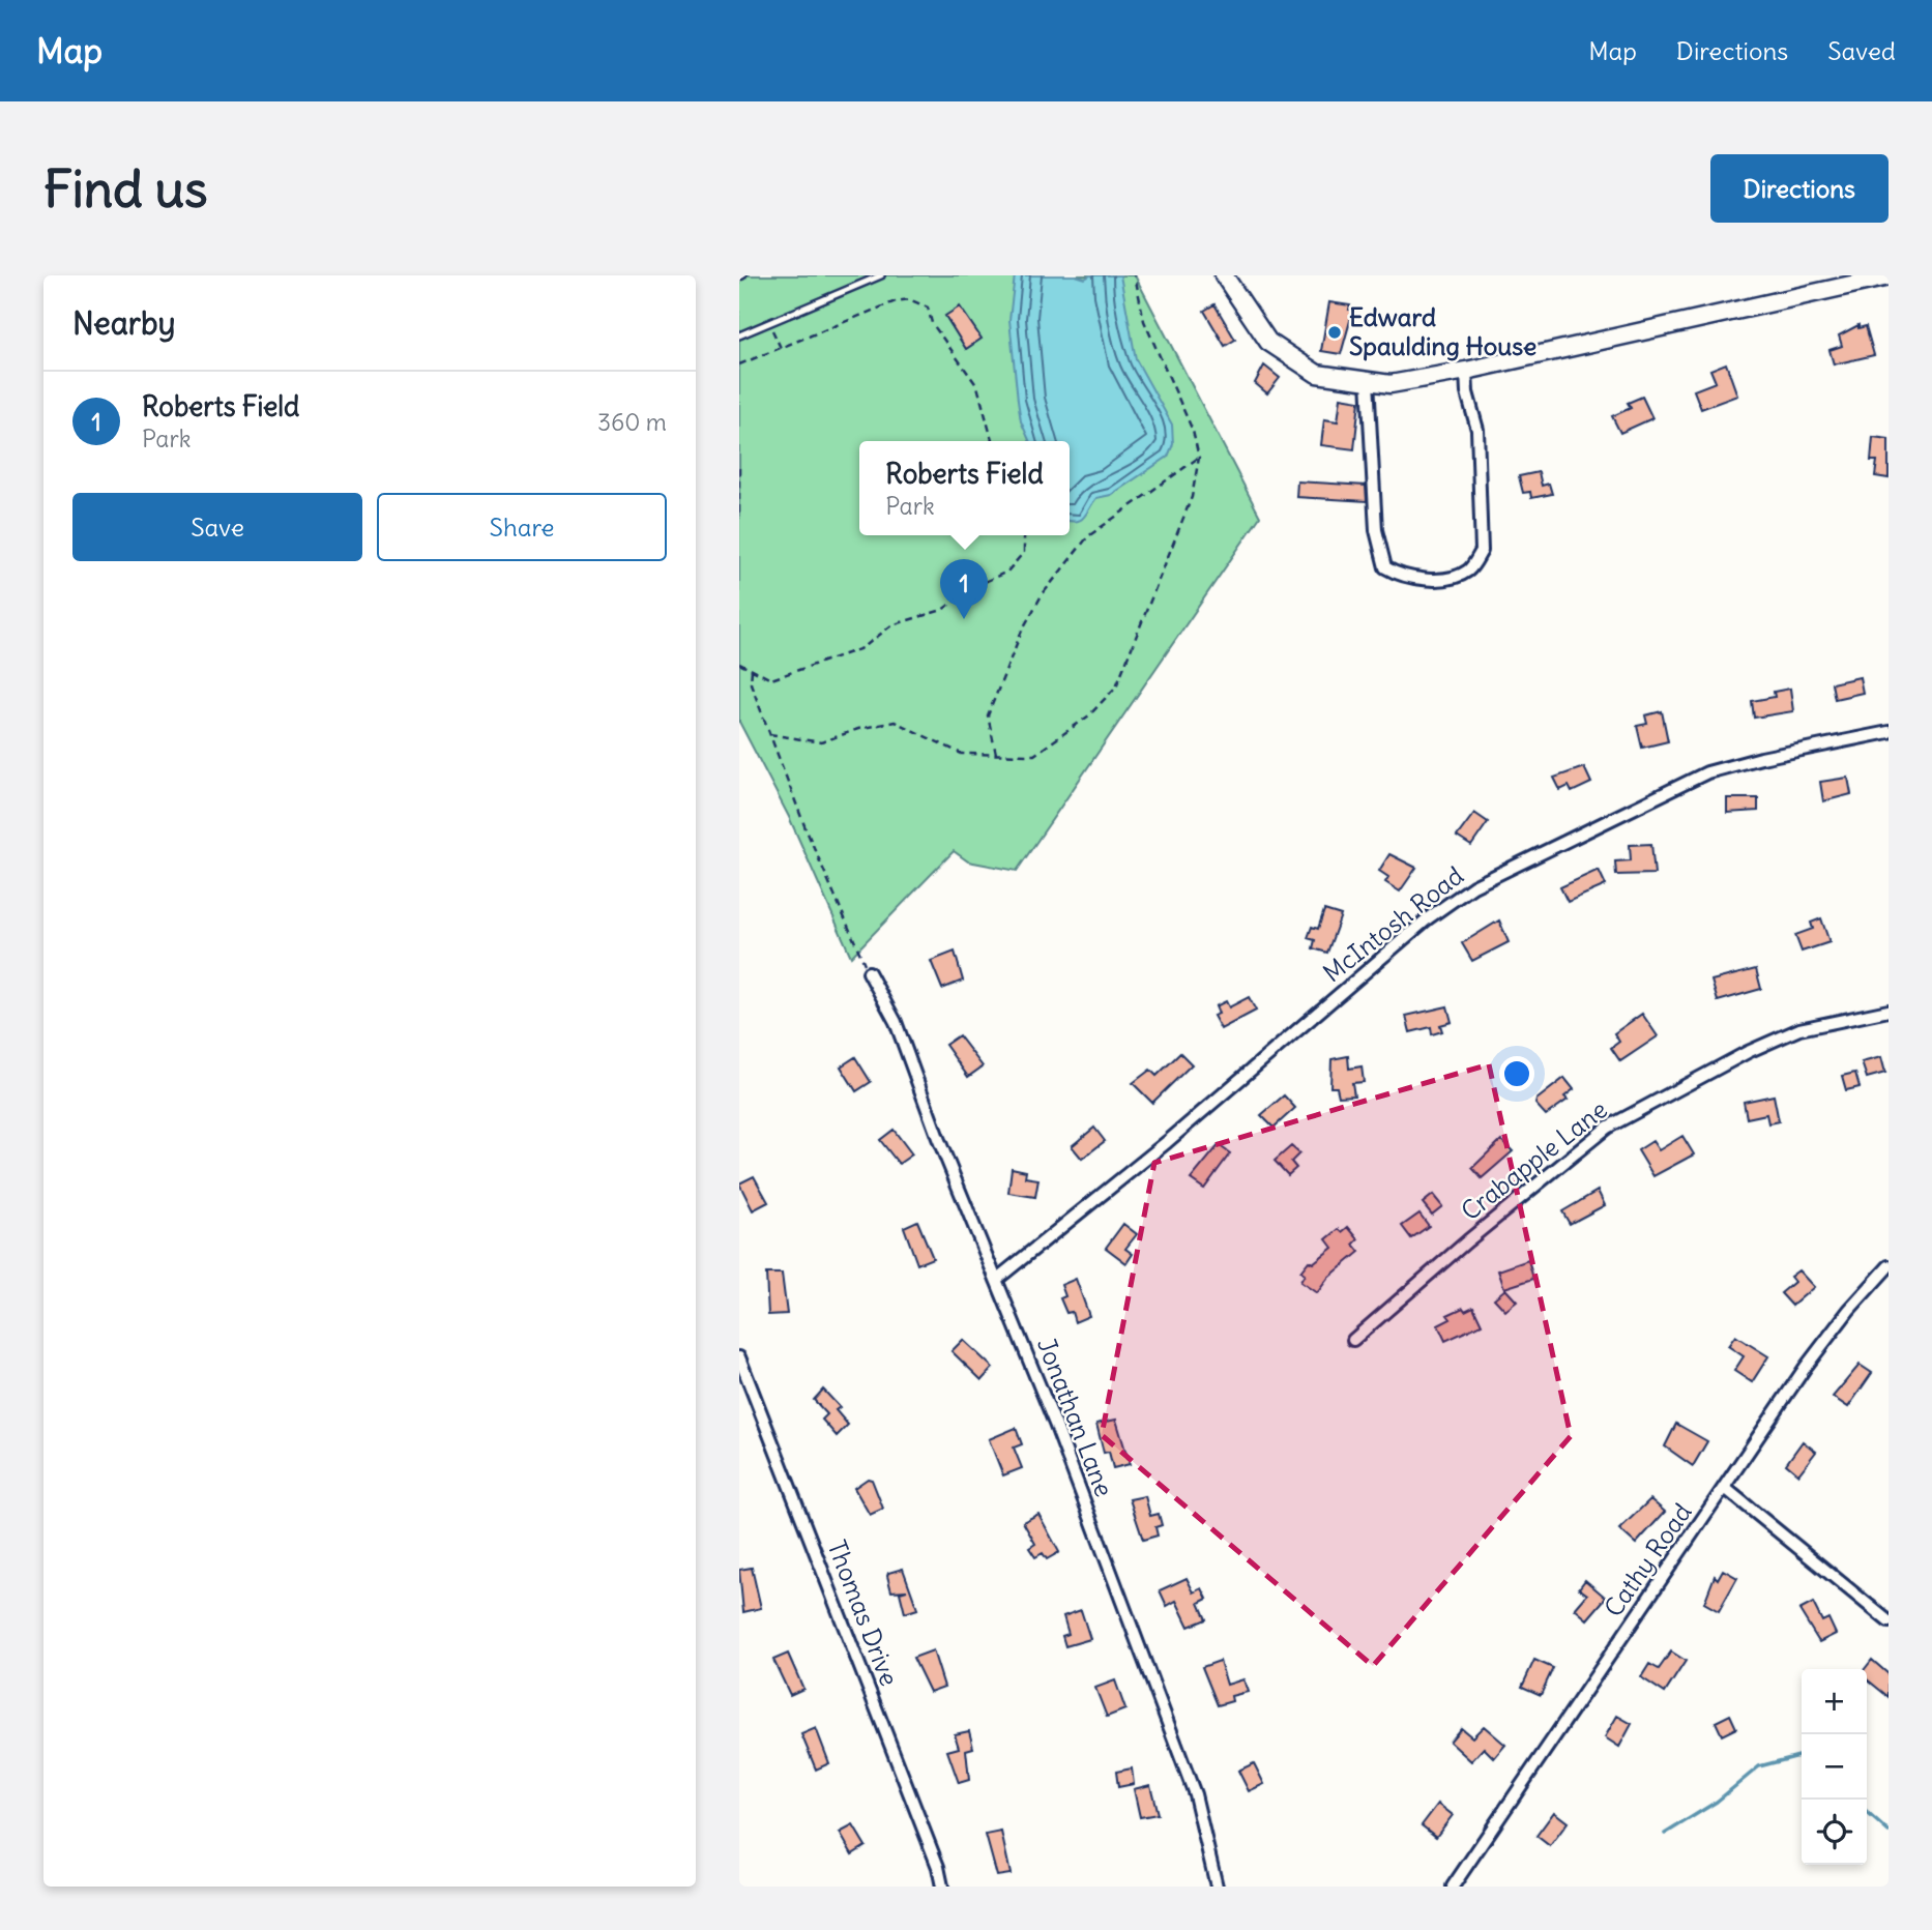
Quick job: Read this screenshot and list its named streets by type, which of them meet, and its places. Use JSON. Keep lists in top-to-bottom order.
{
  "streets": {
    "street": [
      "McIntosh Road",
      "Crabapple Lane",
      "Jonathan Lane",
      "Cathy Road",
      "Thomas Drive"
    ]
  },
  "crossings": [
    ["McIntosh Road", "Jonathan Lane"]
  ],
  "places": ["Edward Spaulding House"],
  "page": {
    "header": "Map",
    "nav": ["Map", "Directions", "Saved"],
    "buttons": [
      "Directions",
      ["Save", "Share"]
    ],
    "title": "Find us",
    "heading": "Nearby",
    "list": [
      {
        "mark": "1",
        "name": "Roberts Field",
        "note": "Park",
        "value": "360 m"
      }
    ],
    "popup": ["Roberts Field", "Park"],
    "pins": "1",
    "map_buttons": ["+", "−"]
  }
}
